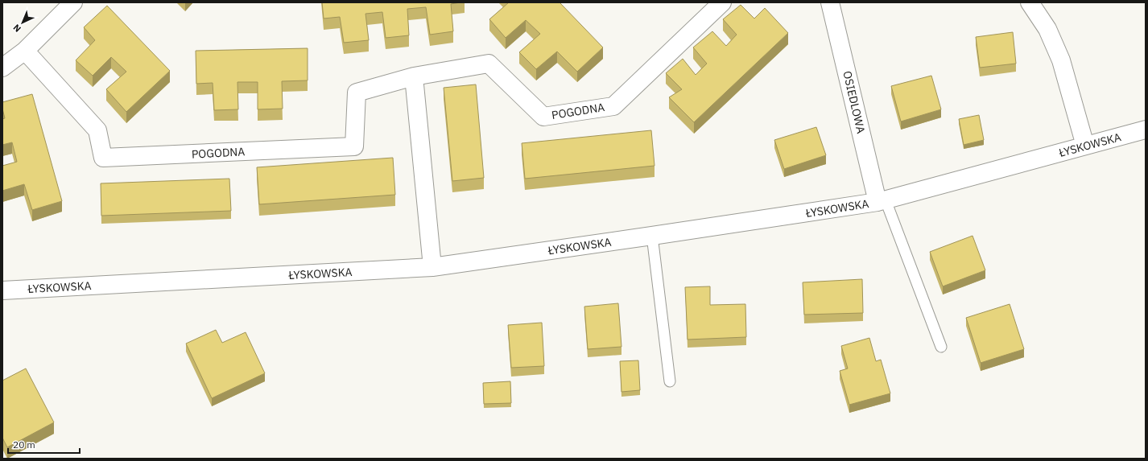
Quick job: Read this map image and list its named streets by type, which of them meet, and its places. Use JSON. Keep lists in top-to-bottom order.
{
  "streets": {
    "street": ["OSIEDLOWA", "POGODNA", "ŁYSKOWSKA"]
  },
  "crossings": [
    ["OSIEDLOWA", "ŁYSKOWSKA"]
  ],
  "scale_bar": "20 m",
  "north": "bottom left"
}
